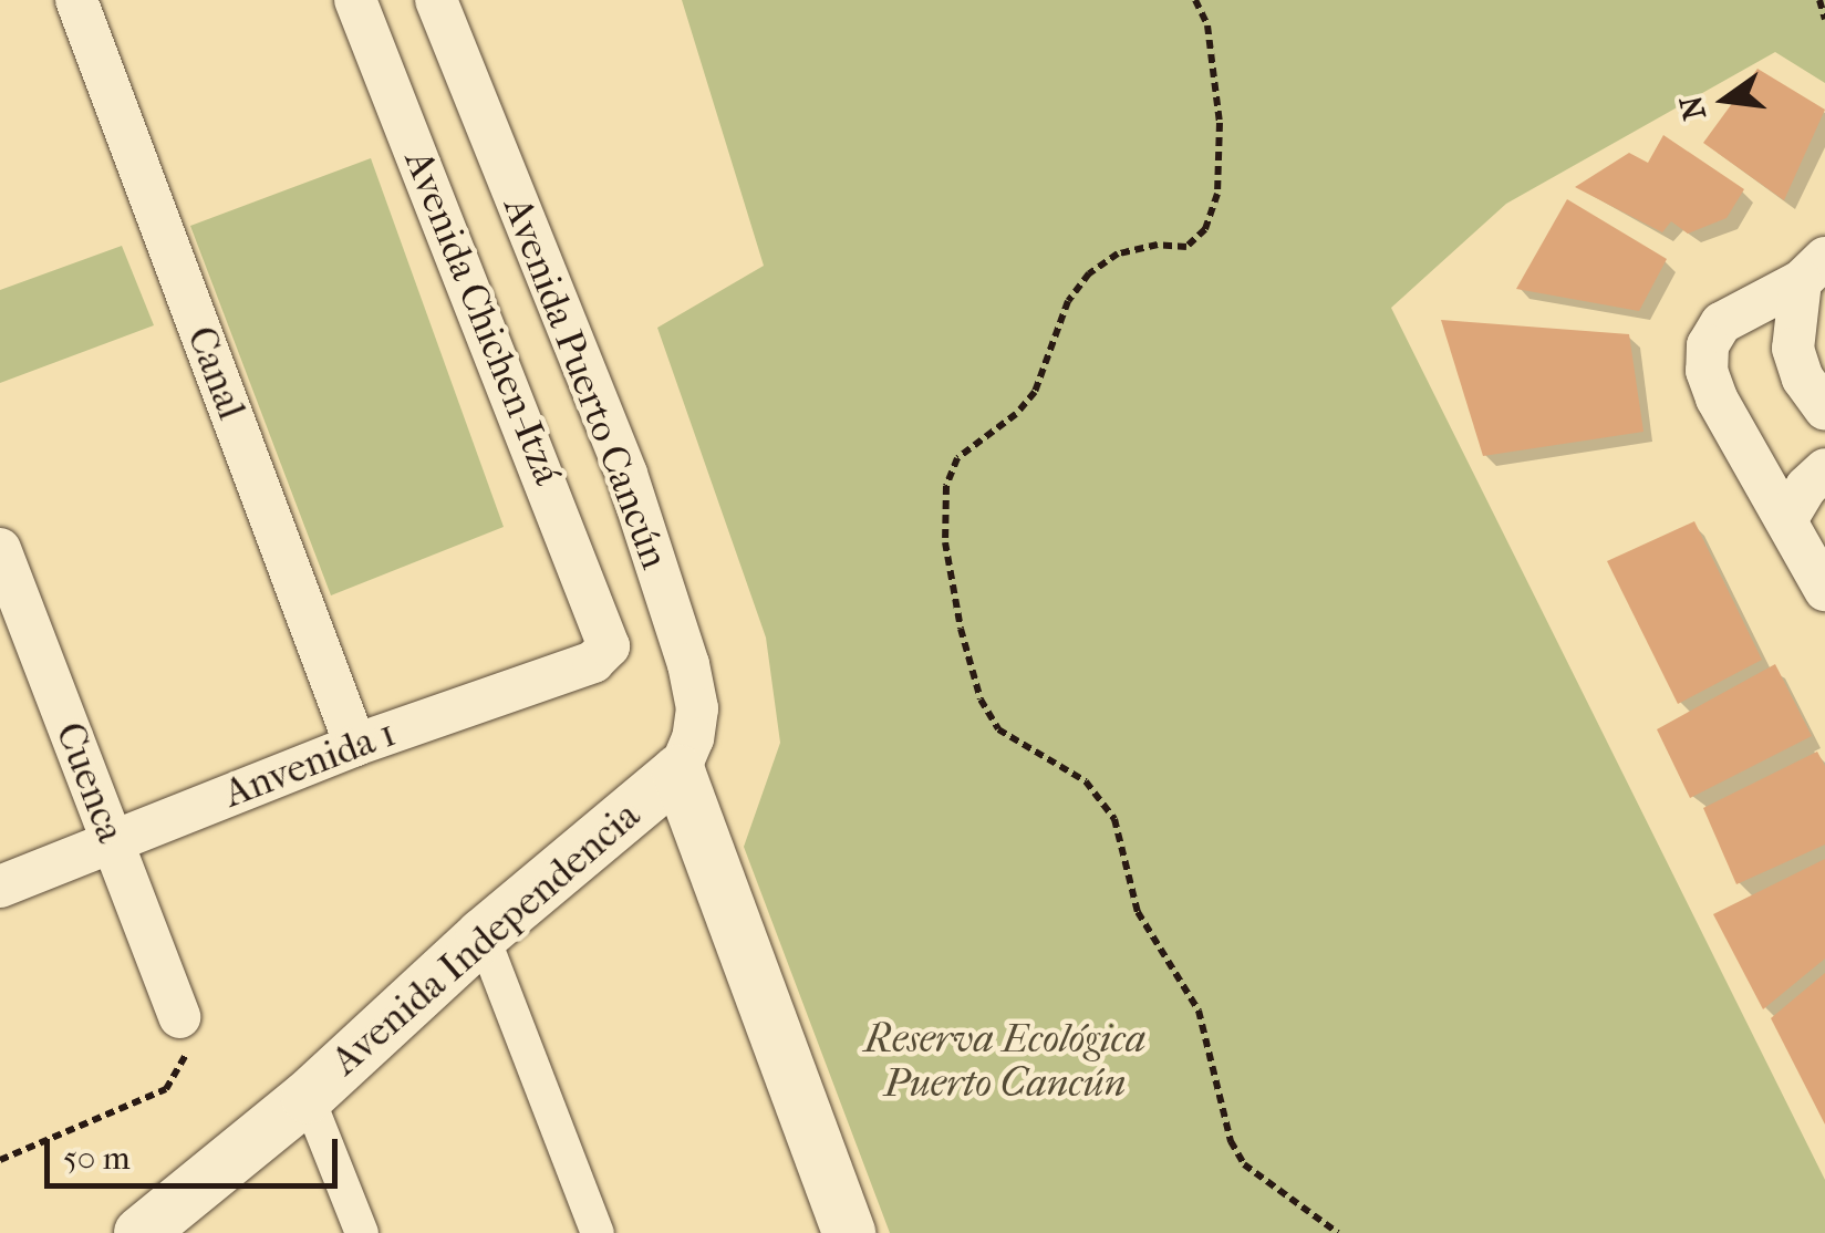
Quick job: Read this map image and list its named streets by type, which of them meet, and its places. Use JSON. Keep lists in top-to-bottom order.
{
  "streets": {
    "street": [
      "Avenida Chichen-Itzá",
      "Canal",
      "Avenida Puerto Cancún",
      "Anvenida 1",
      "Cuenca",
      "Avenida Independencia"
    ]
  },
  "crossings": [
    ["Avenida Chichen-Itzá", "Anvenida 1"],
    ["Canal", "Anvenida 1"],
    ["Avenida Puerto Cancún", "Avenida Independencia"],
    ["Anvenida 1", "Cuenca"]
  ],
  "parks": ["Reserva Ecológica Puerto Cancún"],
  "scale_bar": "50 m",
  "north": "left"
}
